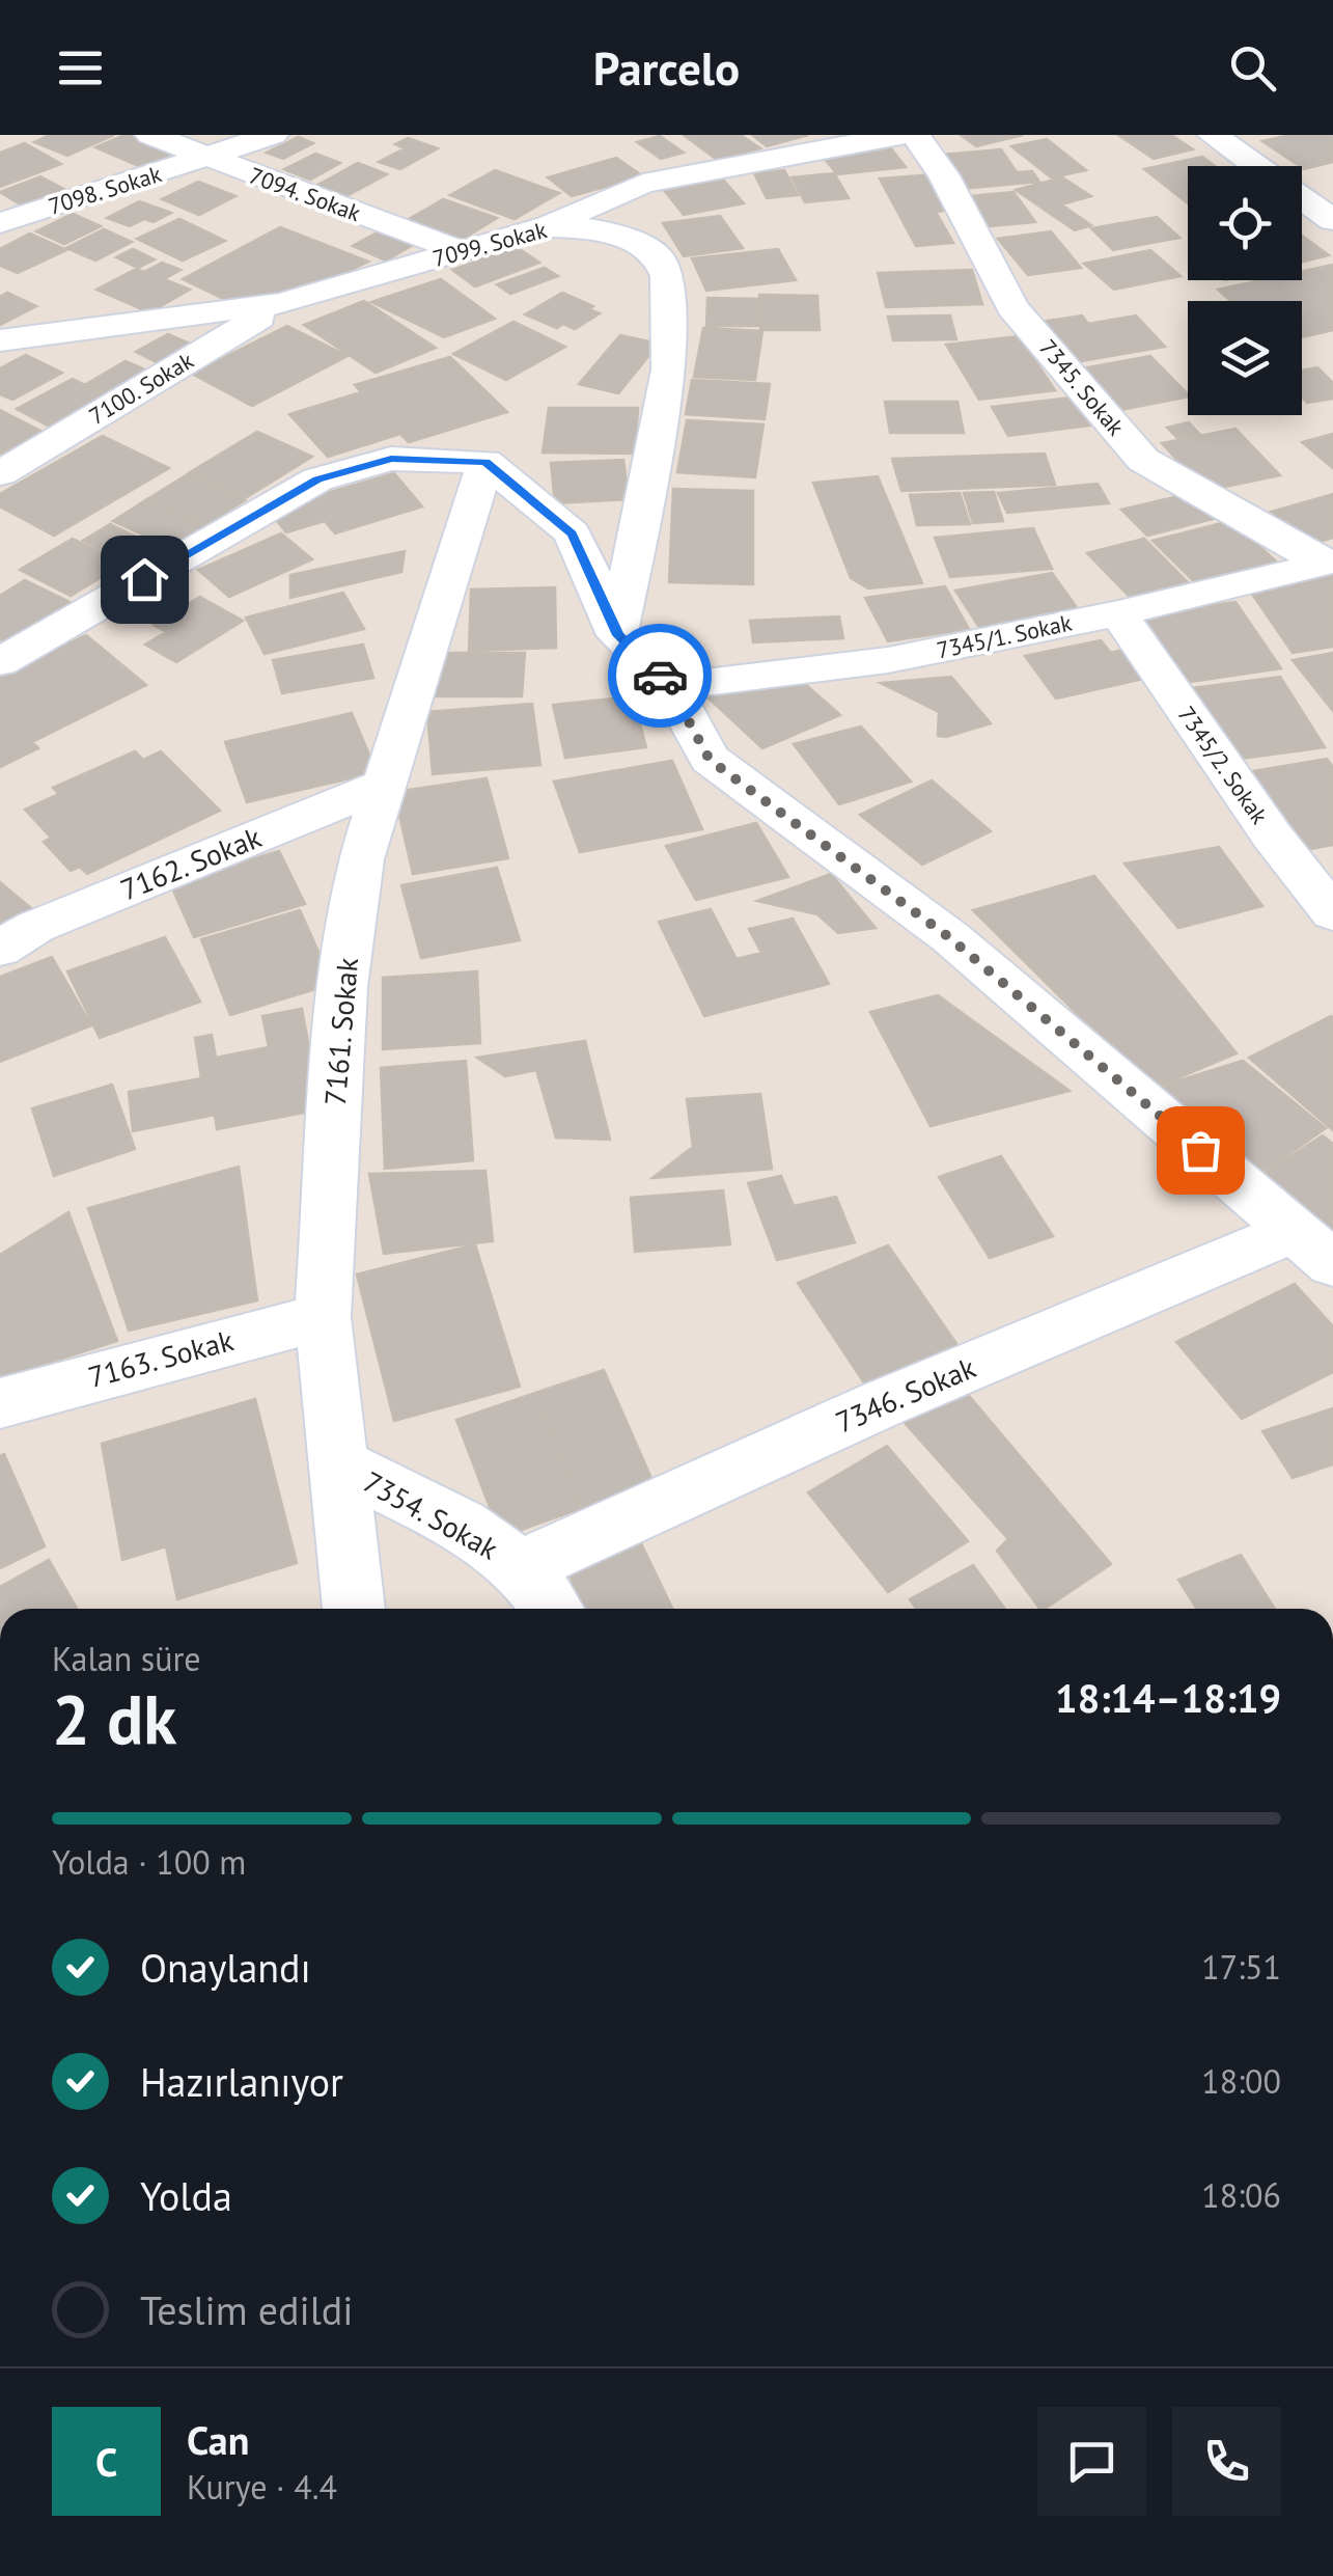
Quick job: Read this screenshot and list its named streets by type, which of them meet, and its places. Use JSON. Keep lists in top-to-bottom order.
{
  "streets": {
    "street": [
      "7098. Sokak",
      "7094. Sokak",
      "7099. Sokak",
      "7345. Sokak",
      "7100. Sokak",
      "7345/1. Sokak",
      "7345/2. Sokak",
      "7162. Sokak",
      "7161. Sokak",
      "7163. Sokak",
      "7346. Sokak",
      "7354. Sokak"
    ]
  },
  "crossings": [
    ["7098. Sokak", "7094. Sokak"],
    ["7094. Sokak", "7099. Sokak"],
    ["7099. Sokak", "7100. Sokak"],
    ["7345. Sokak", "7345/1. Sokak"],
    ["7345/1. Sokak", "7345/2. Sokak"],
    ["7162. Sokak", "7161. Sokak"],
    ["7161. Sokak", "7163. Sokak"],
    ["7161. Sokak", "7354. Sokak"],
    ["7346. Sokak", "7354. Sokak"]
  ],
  "page": {
    "header": "Parcelo",
    "heading": ["2 dk", "Kalan süre", "18:14–18:19"],
    "panel": ["Can", "Kurye · 4.4"],
    "bar": "Yolda · 100 m",
    "list": [
      ["Onaylandı", "17:51"],
      ["Hazırlanıyor", "18:00"],
      ["Yolda", "18:06"],
      "Teslim edildi"
    ],
    "round": "C"
  }
}
